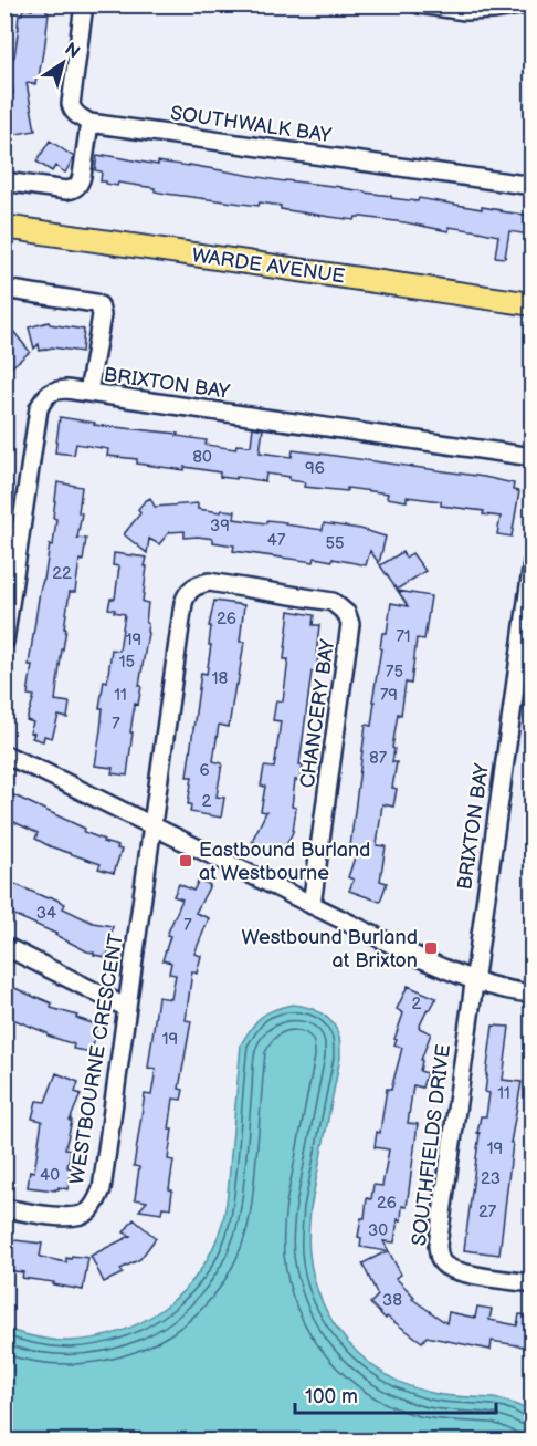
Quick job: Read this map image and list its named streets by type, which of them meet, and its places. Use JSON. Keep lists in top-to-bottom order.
{
  "streets": {
    "main road": ["WARDE AVENUE"],
    "street": [
      "SOUTHWALK BAY",
      "BRIXTON BAY",
      "CHANCERY BAY",
      "WESTBOURNE CRESCENT",
      "SOUTHFIELDS DRIVE"
    ]
  },
  "crossings": [
    ["BRIXTON BAY", "SOUTHFIELDS DRIVE"],
    ["CHANCERY BAY", "WESTBOURNE CRESCENT"]
  ],
  "places": {
    "transit": ["Eastbound Burland at Westbourne", "Westbound Burland at Brixton"]
  },
  "house_numbers": [
    "80",
    "96",
    "39",
    "47",
    "55",
    "22",
    "26",
    "71",
    "19",
    "15",
    "75",
    "18",
    "11",
    "79",
    "7",
    "87",
    "6",
    "2",
    "34",
    "7",
    "2",
    "19",
    "11",
    "19",
    "40",
    "23",
    "26",
    "27",
    "30",
    "38"
  ],
  "scale_bar": "100 m",
  "north": "top right"
}
